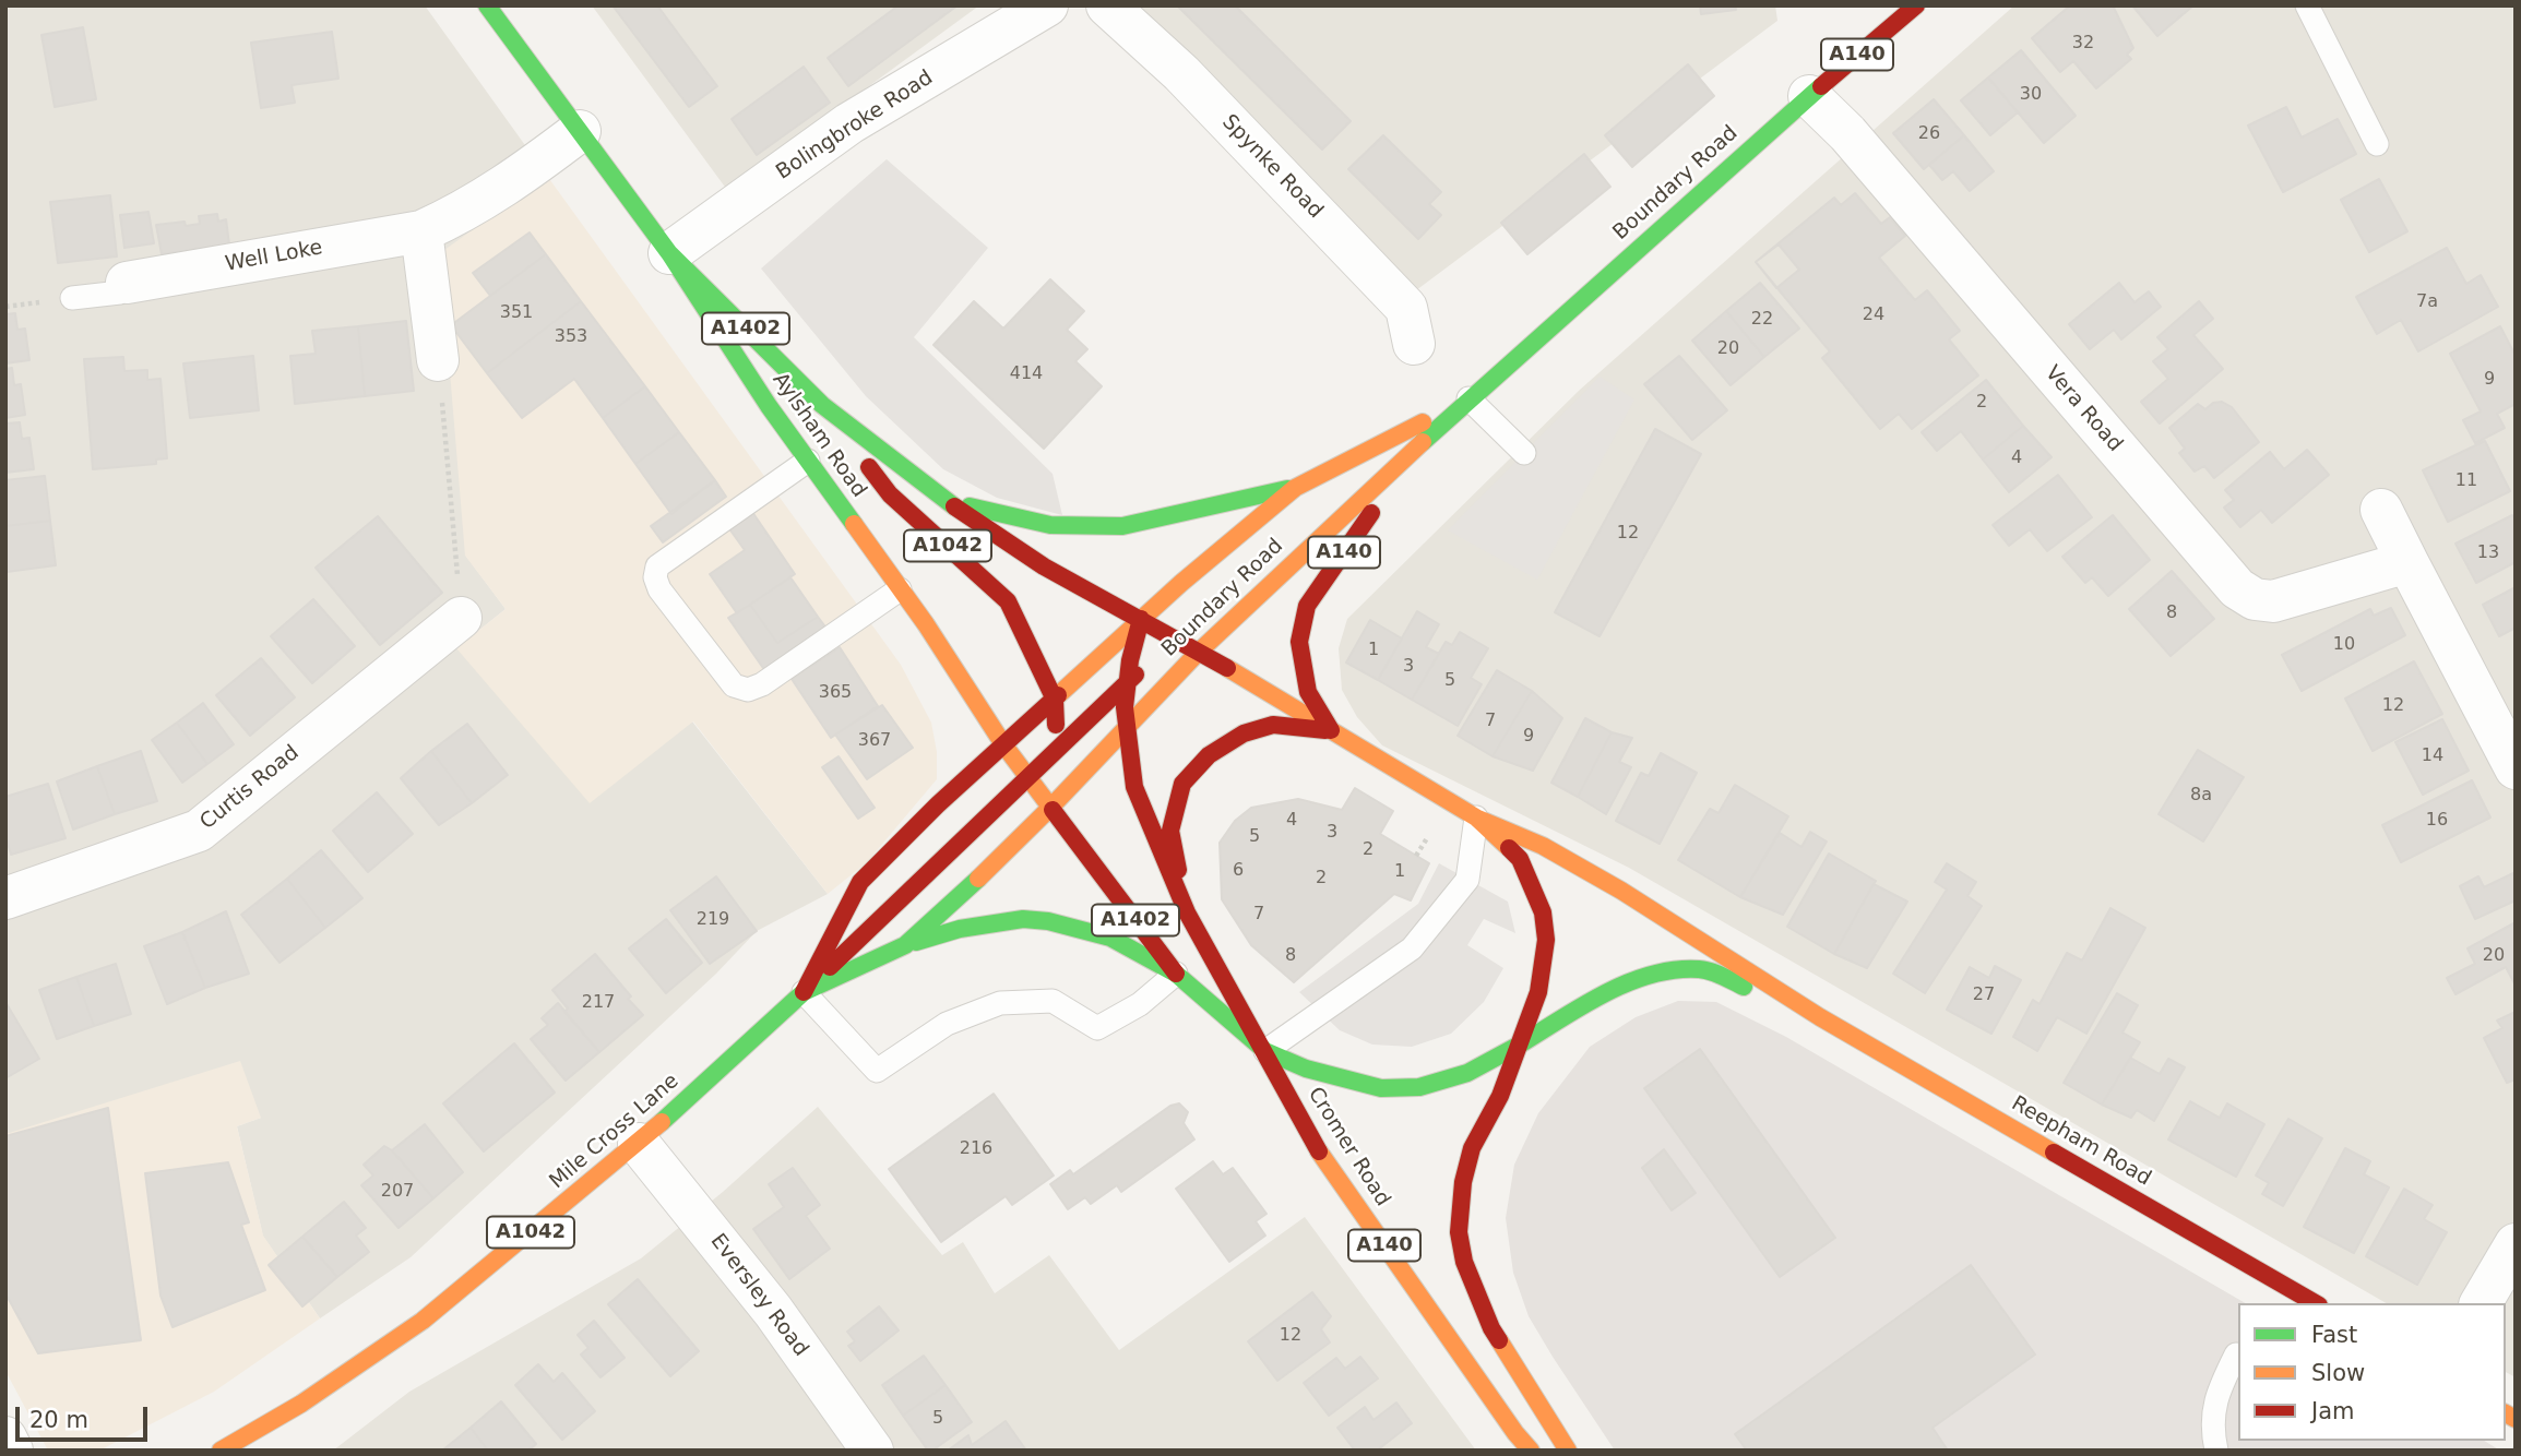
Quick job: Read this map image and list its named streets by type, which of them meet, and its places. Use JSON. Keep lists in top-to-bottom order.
{
  "streets": {
    "main road": [
      "A140",
      "Boundary Road",
      "A1402",
      "Aylsham Road",
      "A1042",
      "Mile Cross Lane",
      "Reepham Road",
      "Cromer Road"
    ],
    "street": [
      "Bolingbroke Road",
      "Spynke Road",
      "Well Loke",
      "Vera Road",
      "Curtis Road",
      "Eversley Road"
    ]
  },
  "crossings": [
    ["A140", "Boundary Road"],
    ["A140", "A1402"],
    ["A140", "A1042"],
    ["A140", "Reepham Road"],
    ["A140", "Cromer Road"],
    ["Bolingbroke Road", "A1402"],
    ["Bolingbroke Road", "Aylsham Road"],
    ["Boundary Road", "Vera Road"],
    ["Boundary Road", "Aylsham Road"],
    ["Boundary Road", "A1042"],
    ["Boundary Road", "Mile Cross Lane"],
    ["Boundary Road", "Reepham Road"],
    ["Boundary Road", "Cromer Road"],
    ["Well Loke", "Aylsham Road"],
    ["A1402", "Aylsham Road"],
    ["A1402", "A1042"],
    ["Aylsham Road", "Mile Cross Lane"],
    ["Aylsham Road", "Cromer Road"],
    ["A1042", "Mile Cross Lane"],
    ["A1042", "Cromer Road"],
    ["Mile Cross Lane", "Cromer Road"],
    ["Mile Cross Lane", "Eversley Road"],
    ["Reepham Road", "Cromer Road"]
  ],
  "house_numbers": [
    "32",
    "30",
    "26",
    "7a",
    "351",
    "24",
    "22",
    "353",
    "20",
    "414",
    "9",
    "2",
    "4",
    "11",
    "12",
    "13",
    "8",
    "10",
    "1",
    "3",
    "5",
    "365",
    "12",
    "7",
    "9",
    "367",
    "14",
    "8a",
    "4",
    "16",
    "3",
    "5",
    "2",
    "6",
    "1",
    "2",
    "7",
    "219",
    "8",
    "20",
    "27",
    "217",
    "216",
    "207",
    "12",
    "5"
  ],
  "legend": ["Fast", "Slow", "Jam"],
  "scale_bar": "20 m"
}
